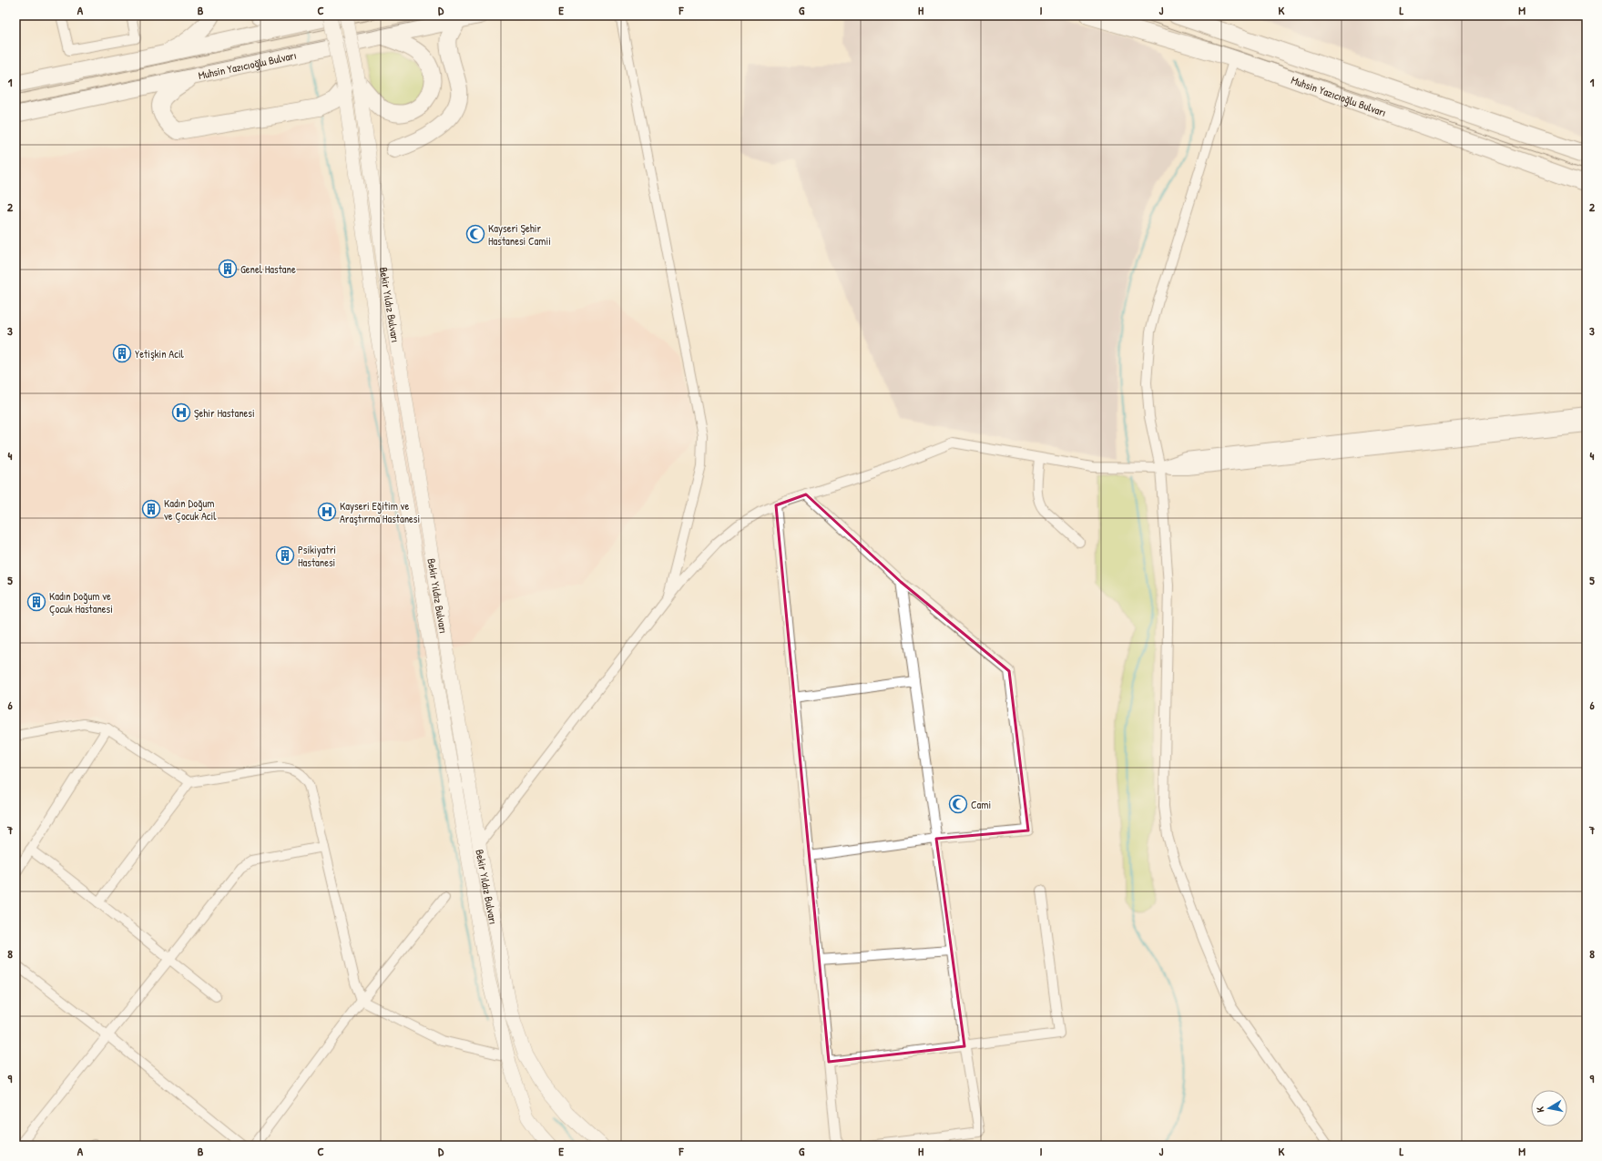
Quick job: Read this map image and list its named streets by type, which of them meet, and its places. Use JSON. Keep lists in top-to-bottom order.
{
  "streets": {
    "highway": ["Muhsin Yazıcıoğlu Bulvarı"],
    "main road": ["Bekir Yıldız Bulvarı"]
  },
  "places": {
    "mosque": ["Kayseri Şehir Hastanesi Camii", "Cami"],
    "building": [
      "Genel Hastane",
      "Yetişkin Acil",
      "Kadın Doğum ve Çocuk Acil",
      "Psikiyatri Hastanesi",
      "Kadın Doğum ve Çocuk Hastanesi"
    ],
    "hospital": ["Şehir Hastanesi", "Kayseri Eğitim ve Araştırma Hastanesi"]
  },
  "north": "left",
  "grid": {
    "columns": [
      "A",
      "B",
      "C",
      "D",
      "E",
      "F",
      "G",
      "H",
      "I",
      "J",
      "K",
      "L",
      "M"
    ],
    "rows": [
      "1",
      "2",
      "3",
      "4",
      "5",
      "6",
      "7",
      "8",
      "9"
    ]
  }
}
